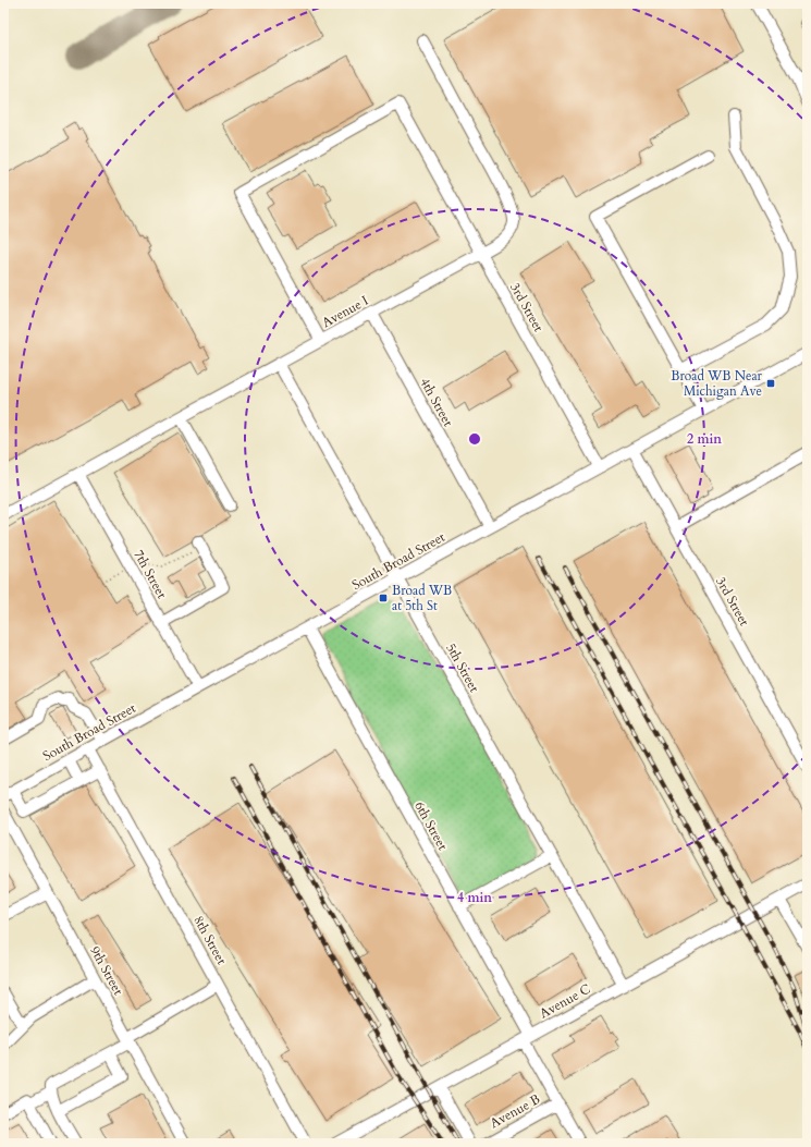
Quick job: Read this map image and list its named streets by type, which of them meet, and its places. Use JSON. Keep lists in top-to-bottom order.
{
  "streets": {
    "street": [
      "3rd Street",
      "Avenue I",
      "4th Street",
      "South Broad Street",
      "7th Street",
      "5th Street",
      "6th Street",
      "8th Street",
      "9th Street",
      "Avenue C",
      "Avenue B"
    ]
  },
  "crossings": [
    ["3rd Street", "Avenue I"],
    ["3rd Street", "South Broad Street"],
    ["Avenue I", "4th Street"],
    ["Avenue I", "7th Street"],
    ["Avenue I", "5th Street"],
    ["4th Street", "South Broad Street"],
    ["South Broad Street", "7th Street"],
    ["South Broad Street", "5th Street"],
    ["South Broad Street", "6th Street"],
    ["South Broad Street", "8th Street"],
    ["5th Street", "Avenue C"],
    ["6th Street", "Avenue C"],
    ["6th Street", "Avenue B"]
  ],
  "places": {
    "transit": ["Broad WB Near Michigan Ave", "Broad WB at 5th St"]
  },
  "rings": ["2 min", "4 min"]
}
